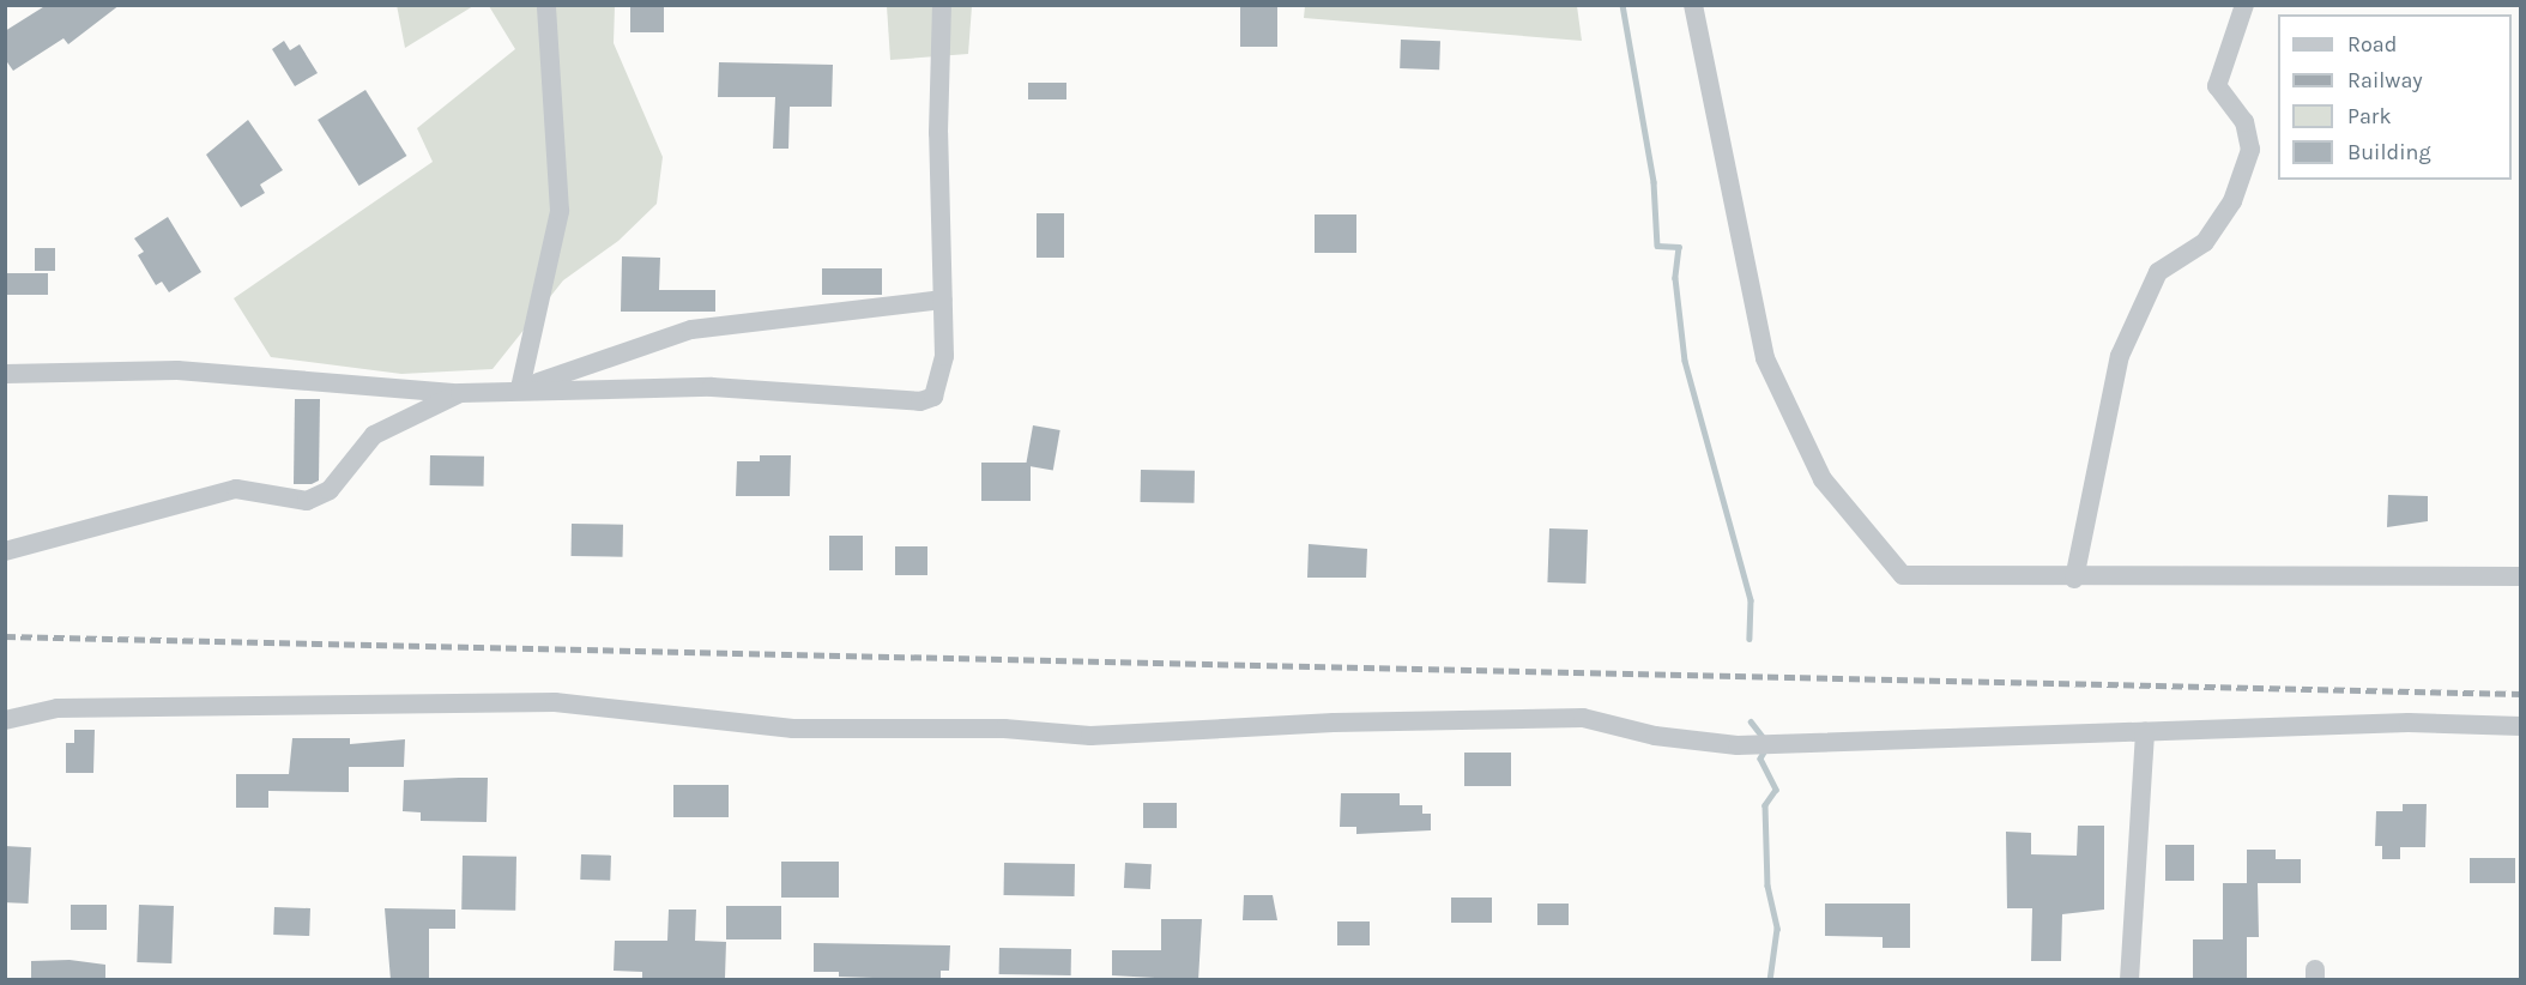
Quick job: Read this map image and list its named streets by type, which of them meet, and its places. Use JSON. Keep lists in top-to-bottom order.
{
  "legend": [
    "Road",
    "Railway",
    "Park",
    "Building"
  ]
}
